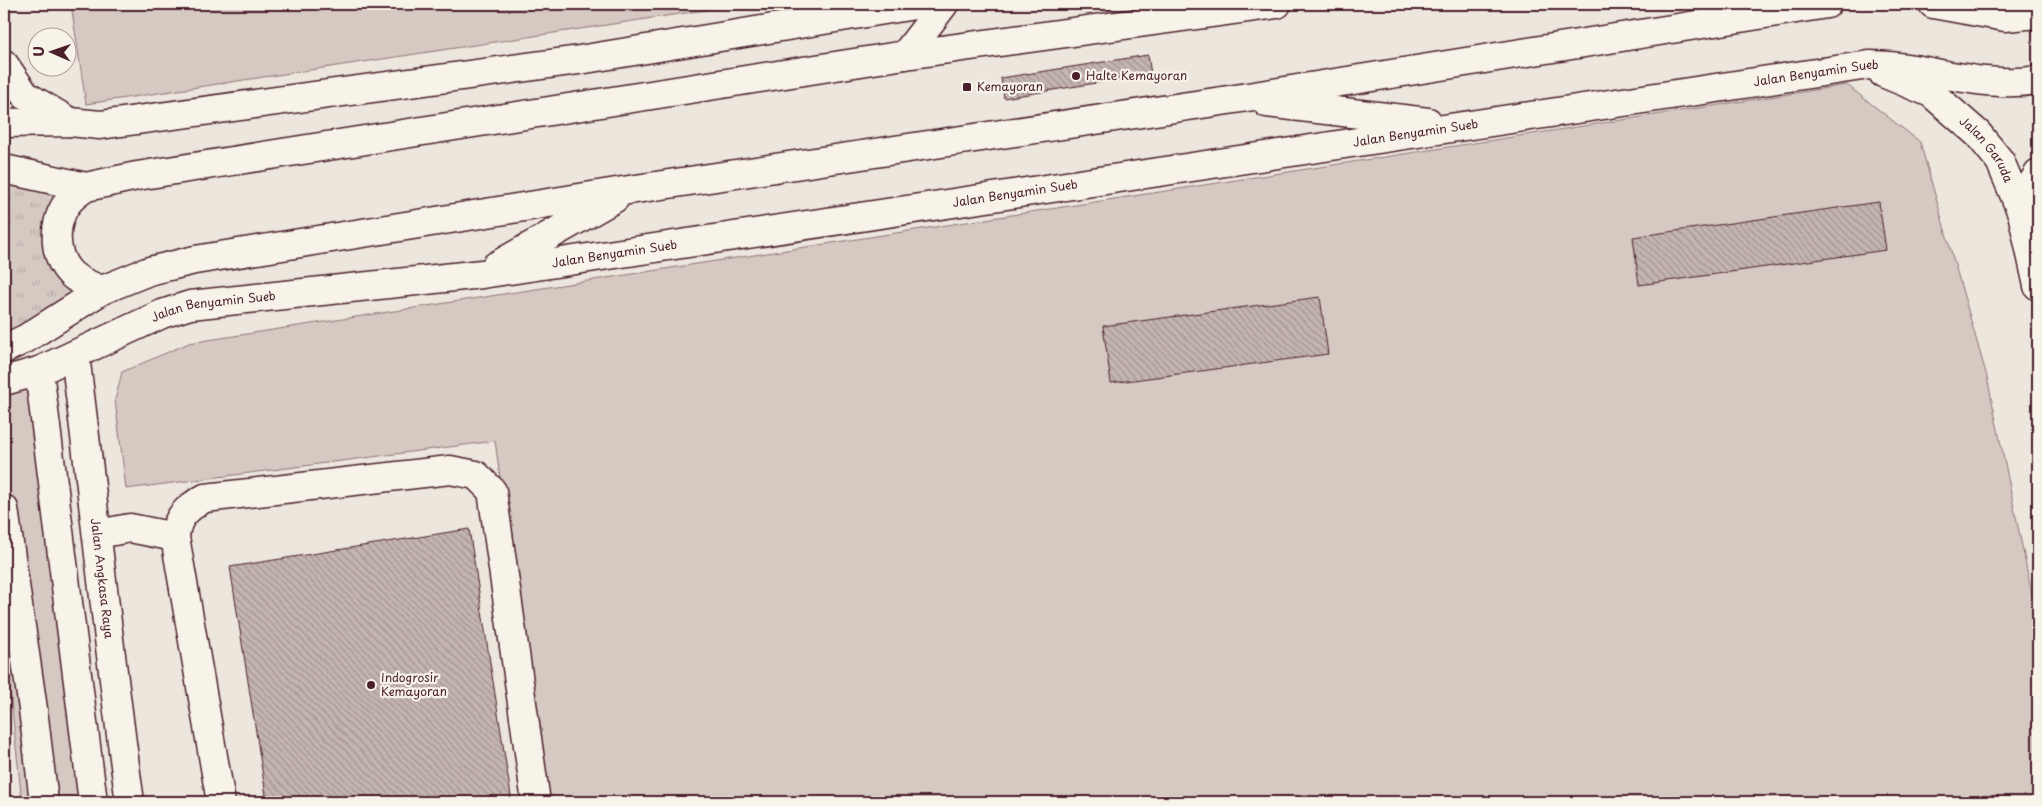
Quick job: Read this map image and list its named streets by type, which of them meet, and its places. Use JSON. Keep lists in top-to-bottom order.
{
  "streets": {
    "main road": ["Jalan Benyamin Sueb", "Jalan Garuda", "Jalan Angkasa Raya"]
  },
  "crossings": [
    ["Jalan Benyamin Sueb", "Jalan Garuda"],
    ["Jalan Benyamin Sueb", "Jalan Angkasa Raya"]
  ],
  "places": {
    "other": ["Halte Kemayoran", "Indogrosir Kemayoran"],
    "transit": ["Kemayoran"]
  },
  "north": "left"
}
